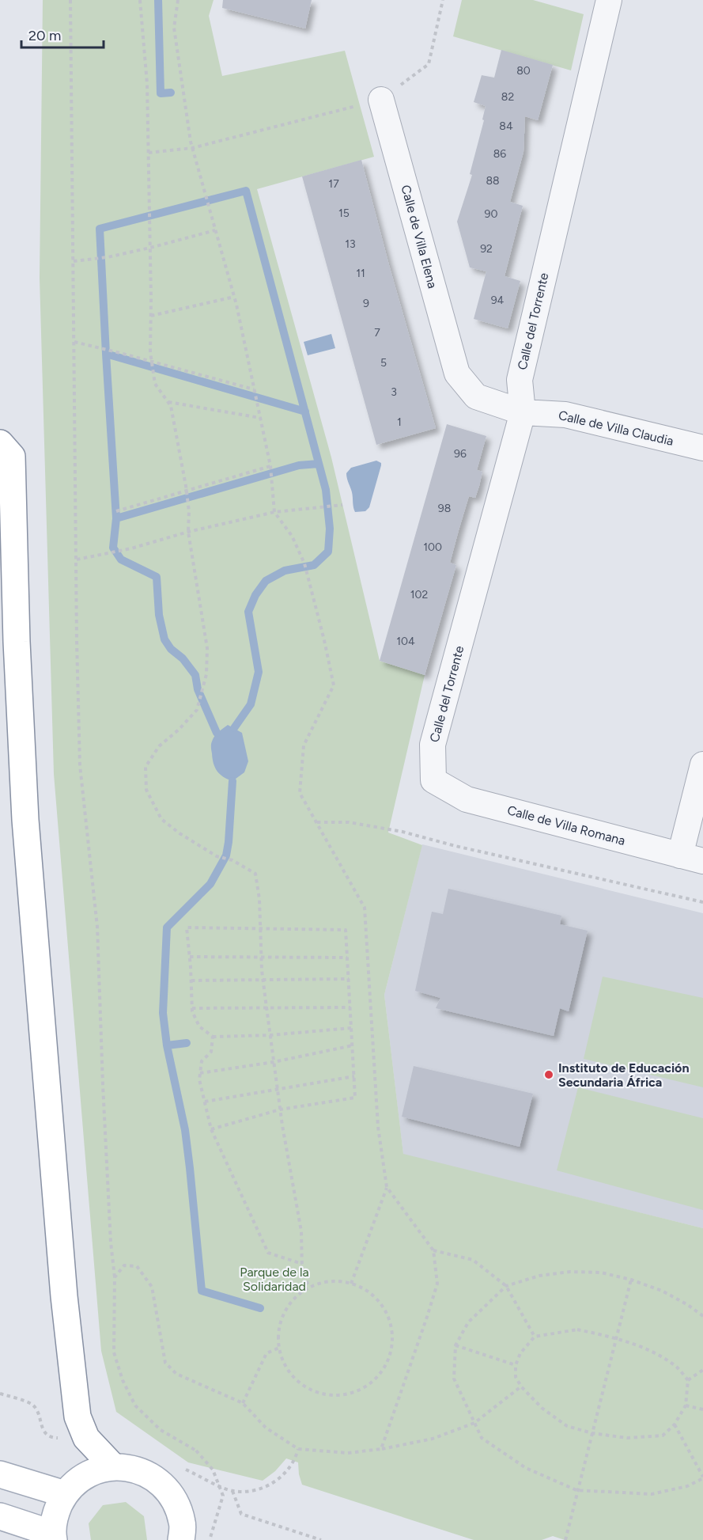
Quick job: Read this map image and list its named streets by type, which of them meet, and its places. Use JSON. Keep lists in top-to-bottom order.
{
  "streets": {
    "street": [
      "Calle de Villa Elena",
      "Calle del Torrente",
      "Calle de Villa Claudia",
      "Calle de Villa Romana"
    ]
  },
  "crossings": [
    ["Calle de Villa Elena", "Calle de Villa Claudia"],
    ["Calle del Torrente", "Calle de Villa Claudia"],
    ["Calle del Torrente", "Calle de Villa Romana"]
  ],
  "parks": ["Parque de la Solidaridad"],
  "places": ["Instituto de Educación Secundaria África"],
  "house_numbers": [
    "80",
    "82",
    "84",
    "86",
    "88",
    "17",
    "15",
    "90",
    "13",
    "92",
    "11",
    "94",
    "9",
    "7",
    "5",
    "3",
    "1",
    "96",
    "98",
    "100",
    "102",
    "104"
  ],
  "scale_bar": "20 m"
}
